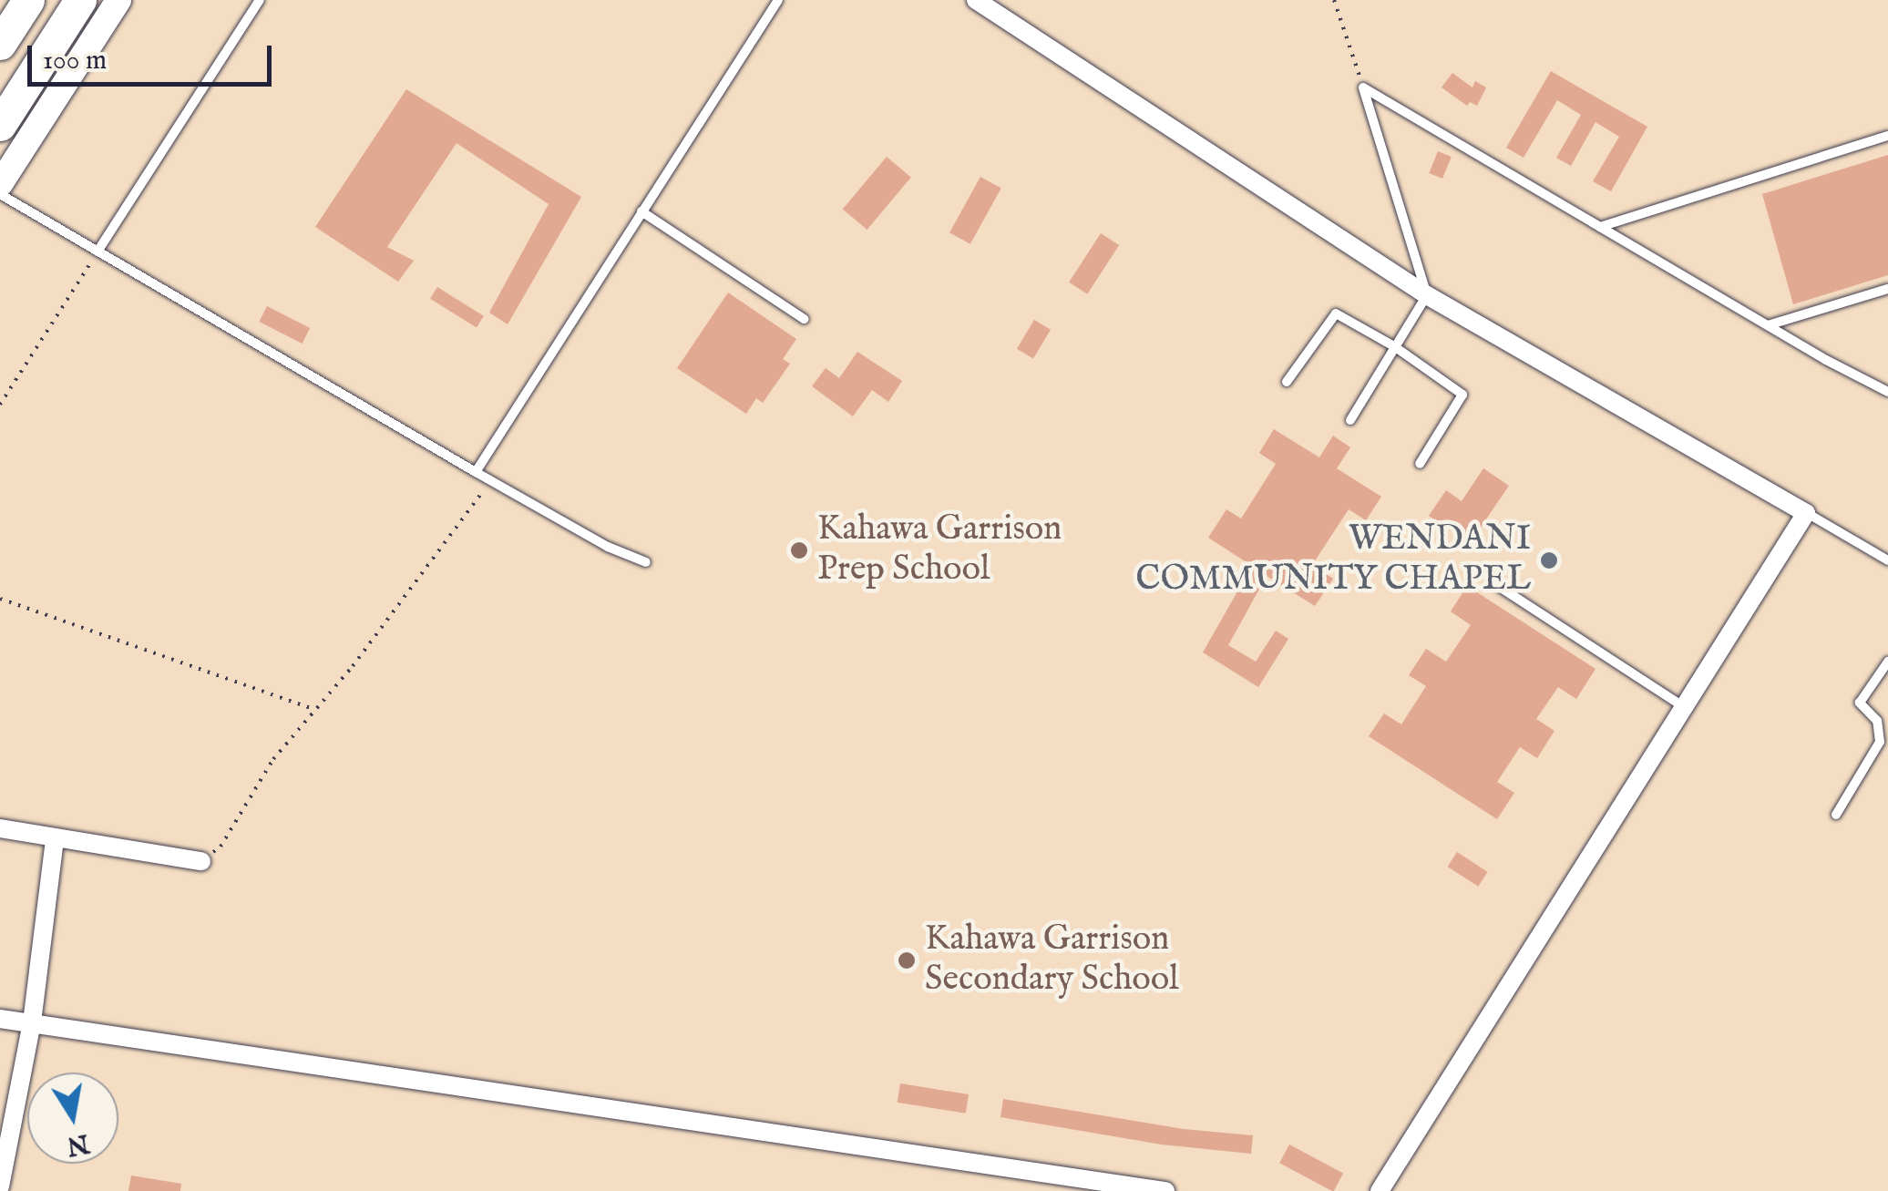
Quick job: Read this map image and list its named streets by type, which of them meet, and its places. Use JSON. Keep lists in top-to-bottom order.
{
  "places": ["Kahawa Garrison Prep School", "WENDANI COMMUNITY CHAPEL", "Kahawa Garrison Secondary School"],
  "scale_bar": "100 m",
  "north": "bottom"
}
